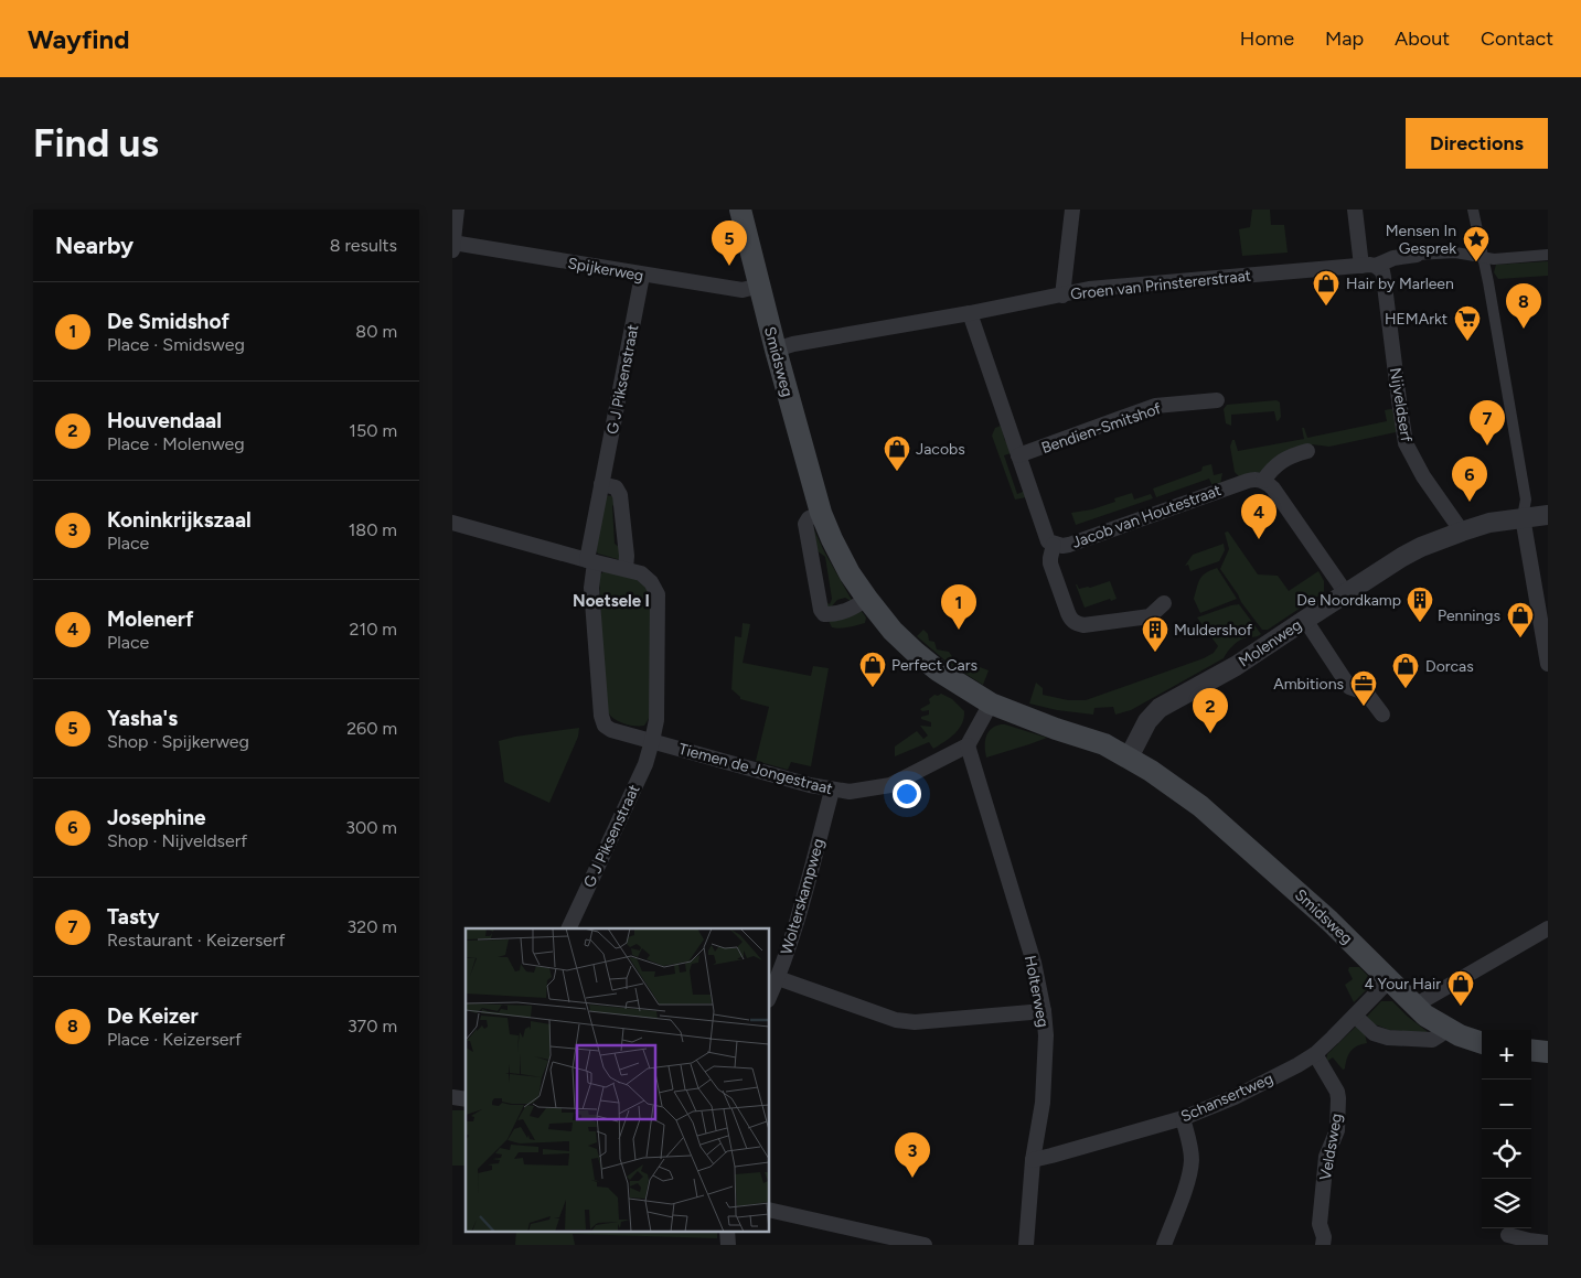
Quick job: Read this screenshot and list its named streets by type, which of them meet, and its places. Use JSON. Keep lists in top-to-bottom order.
{
  "streets": {
    "main road": ["Smidsweg"],
    "street": [
      "Spijkerweg",
      "Groen van Prinstererstraat",
      "G J Piksenstraat",
      "Nijveldserf",
      "Bendien-Smitshof",
      "Jacob van Houtestraat",
      "Molenweg",
      "Tiemen de Jongestraat",
      "Wolterskampweg",
      "Holterweg",
      "Schansertweg",
      "Veldsweg"
    ]
  },
  "crossings": [
    ["Spijkerweg", "Smidsweg"],
    ["Spijkerweg", "G J Piksenstraat"],
    ["Groen van Prinstererstraat", "Smidsweg"],
    ["Groen van Prinstererstraat", "Nijveldserf"],
    ["Groen van Prinstererstraat", "Jacob van Houtestraat"],
    ["Smidsweg", "Molenweg"],
    ["Smidsweg", "Schansertweg"],
    ["G J Piksenstraat", "Tiemen de Jongestraat"],
    ["Nijveldserf", "Molenweg"],
    ["Bendien-Smitshof", "Jacob van Houtestraat"],
    ["Tiemen de Jongestraat", "Wolterskampweg"],
    ["Tiemen de Jongestraat", "Holterweg"],
    ["Holterweg", "Schansertweg"],
    ["Schansertweg", "Veldsweg"]
  ],
  "districts": ["Noetsele I"],
  "places": {
    "place": ["Mensen In Gesprek"],
    "shop": [
      "Hair by Marleen",
      "Jacobs",
      "Pennings",
      "Perfect Cars",
      "Dorcas",
      "4 Your Hair"
    ],
    "supermarket": ["HEMArkt"],
    "building": ["De Noordkamp", "Muldershof"],
    "office": ["Ambitions"]
  },
  "page": {
    "header": "Wayfind",
    "nav": [
      "Home",
      "Map",
      "About",
      "Contact"
    ],
    "buttons": "Directions",
    "title": "Find us",
    "heading": ["Nearby", "8 results"],
    "pins": [
      "5",
      "8",
      "7",
      "6",
      "4",
      "1",
      "2",
      "3"
    ],
    "list": [
      {
        "mark": "1",
        "name": "De Smidshof",
        "note": "Place · Smidsweg",
        "value": "80 m"
      },
      {
        "mark": "2",
        "name": "Houvendaal",
        "note": "Place · Molenweg",
        "value": "150 m"
      },
      {
        "mark": "3",
        "name": "Koninkrijkszaal",
        "note": "Place",
        "value": "180 m"
      },
      {
        "mark": "4",
        "name": "Molenerf",
        "note": "Place",
        "value": "210 m"
      },
      {
        "mark": "5",
        "name": "Yasha's",
        "note": "Shop · Spijkerweg",
        "value": "260 m"
      },
      {
        "mark": "6",
        "name": "Josephine",
        "note": "Shop · Nijveldserf",
        "value": "300 m"
      },
      {
        "mark": "7",
        "name": "Tasty",
        "note": "Restaurant · Keizerserf",
        "value": "320 m"
      },
      {
        "mark": "8",
        "name": "De Keizer",
        "note": "Place · Keizerserf",
        "value": "370 m"
      }
    ],
    "map_buttons": ["+", "−"]
  }
}
